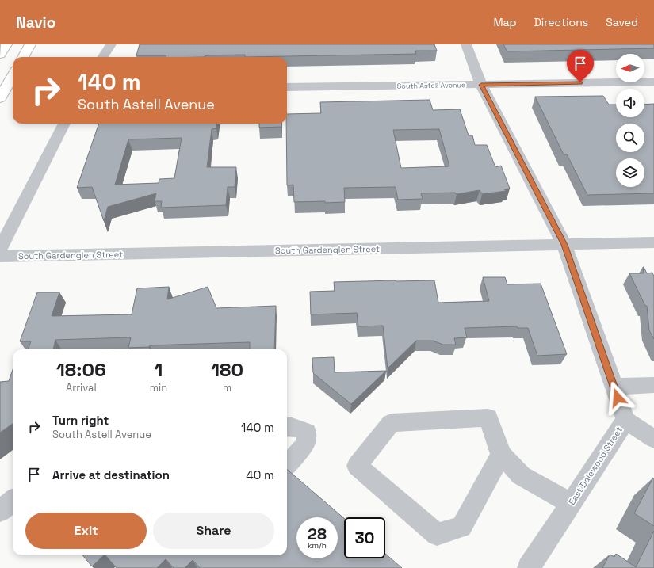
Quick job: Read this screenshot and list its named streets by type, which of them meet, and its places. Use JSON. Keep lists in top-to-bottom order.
{
  "streets": {
    "street": ["South Astell Avenue", "South Gardenglen Street", "East Dalewood Street"]
  },
  "crossings": [
    ["South Astell Avenue", "East Dalewood Street"],
    ["South Gardenglen Street", "East Dalewood Street"]
  ],
  "north": "left",
  "page": {
    "header": "Navio",
    "nav": ["Map", "Directions", "Saved"],
    "turn": ["140 m", "South Astell Avenue"],
    "eta": [
      "18:06",
      "Arrival",
      "1",
      "min",
      "180",
      "m"
    ],
    "list": [
      {
        "name": "Turn right",
        "note": "South Astell Avenue",
        "value": "140 m"
      },
      {
        "name": "Arrive at destination",
        "value": "40 m"
      }
    ],
    "buttons": ["Exit", "Share"],
    "speed": "28 km/h",
    "limit": "30"
  }
}
